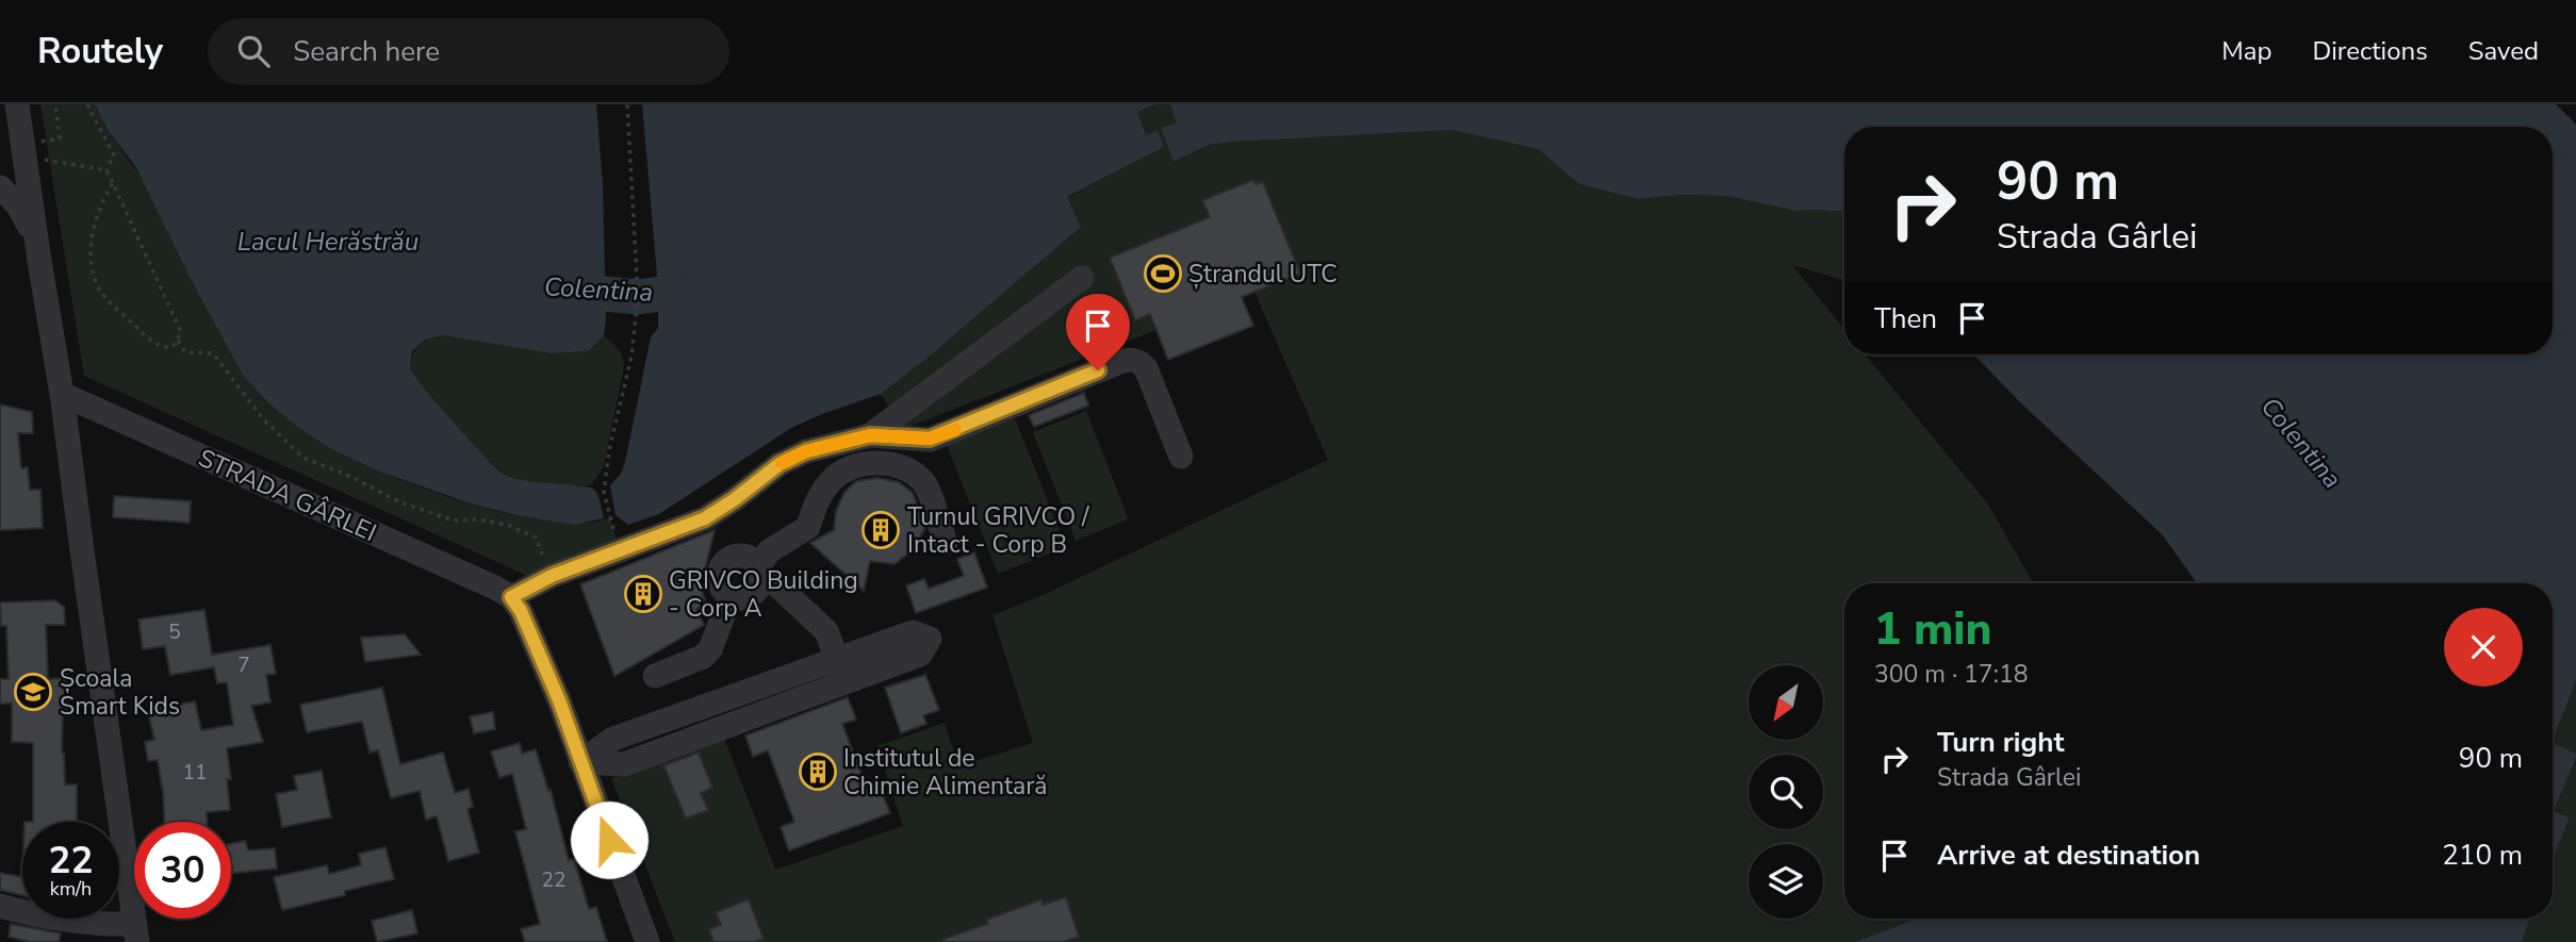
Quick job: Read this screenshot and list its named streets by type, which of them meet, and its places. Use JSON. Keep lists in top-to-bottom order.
{
  "streets": {
    "street": ["STRADA GÂRLEI"]
  },
  "water": ["Lacul Herăstrău", "Colentina"],
  "places": {
    "sports": ["Ștrandul UTC"],
    "building": ["Turnul GRIVCO / Intact - Corp B", "GRIVCO Building - Corp A", "Institutul de Chimie Alimentară"],
    "school or university": ["Școala Smart Kids"]
  },
  "house_numbers": [
    "5",
    "7",
    "11",
    "22"
  ],
  "north": "bottom left",
  "page": {
    "header": "Routely",
    "search": "Search here",
    "nav": ["Map", "Directions", "Saved"],
    "turn": ["90 m", "Strada Gârlei"],
    "then": "Then",
    "heading": ["1 min", "300 m · 17:18"],
    "list": [
      {
        "name": "Turn right",
        "note": "Strada Gârlei",
        "value": "90 m"
      },
      {
        "name": "Arrive at destination",
        "value": "210 m"
      }
    ],
    "speed": "22 km/h",
    "limit": "30"
  }
}
